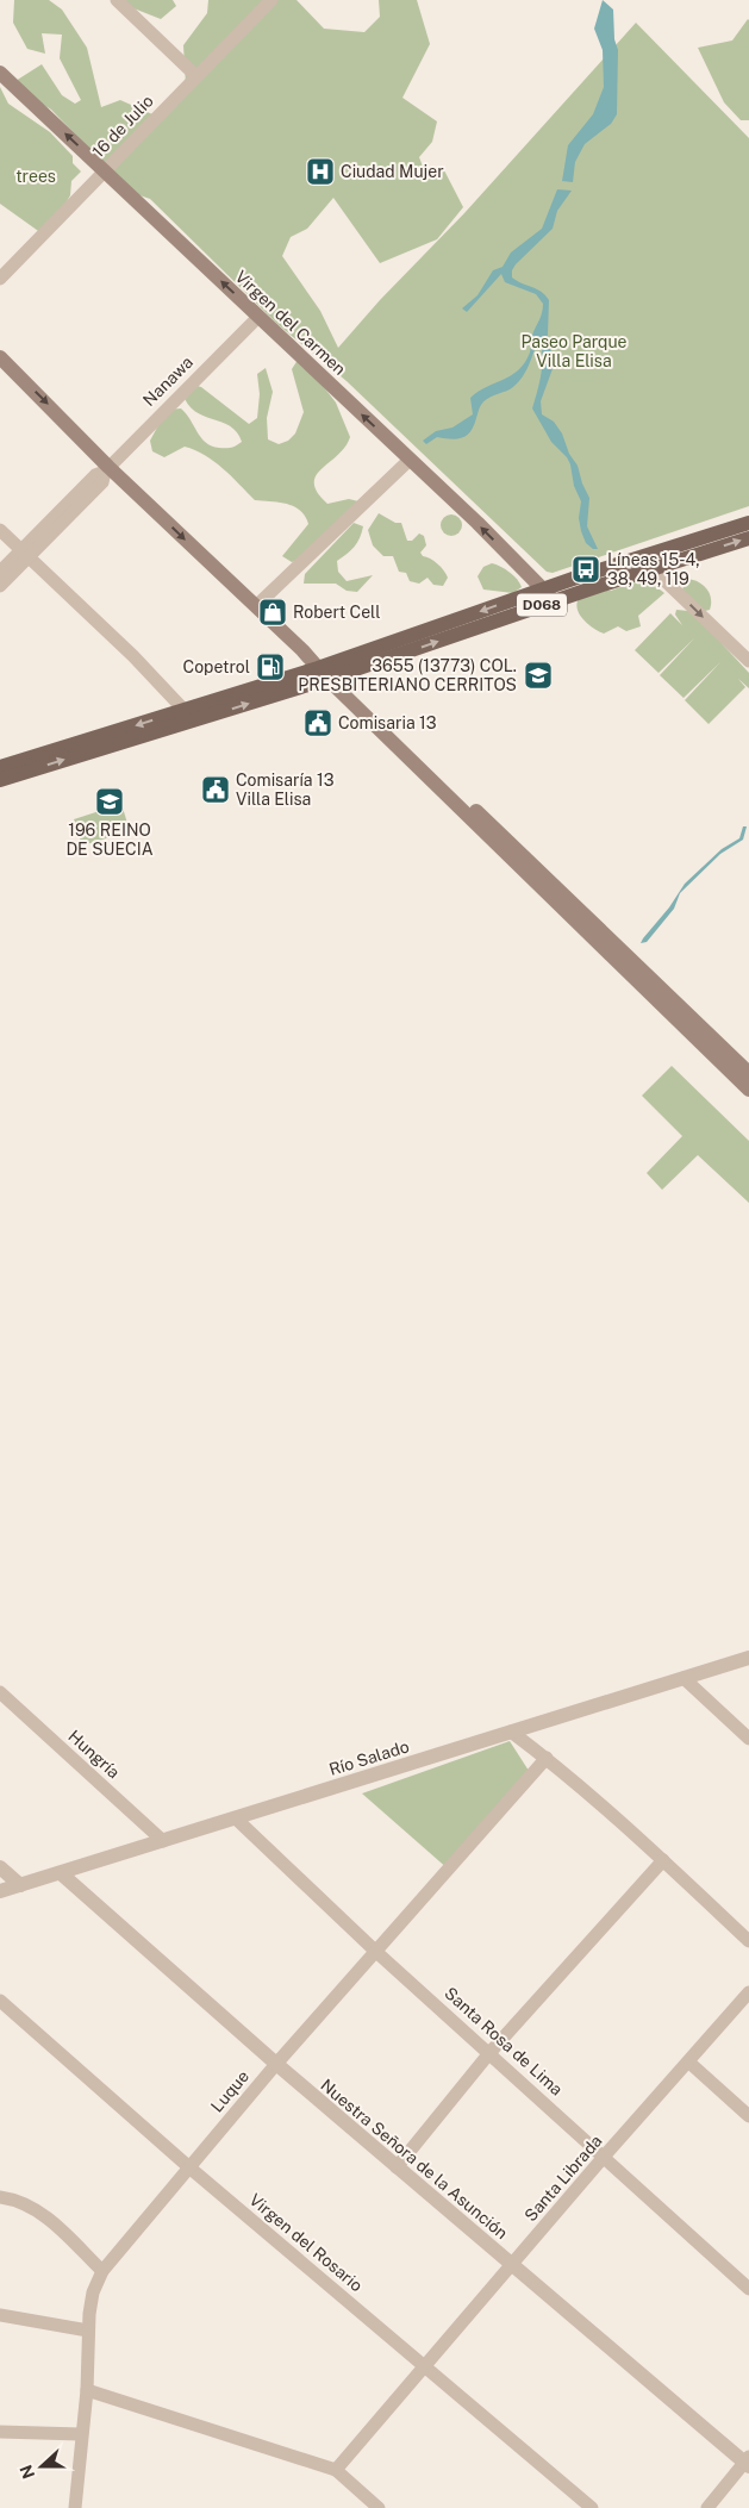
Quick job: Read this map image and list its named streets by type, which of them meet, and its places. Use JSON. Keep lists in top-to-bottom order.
{
  "streets": {
    "main road": ["Virgen del Carmen", "D068"],
    "street": [
      "16 de Julio",
      "Nanawa",
      "Hungría",
      "Río Salado",
      "Santa Rosa de Lima",
      "Luque",
      "Nuestra Señora de la Asunción",
      "Santa Librada",
      "Virgen del Rosario"
    ]
  },
  "crossings": [
    ["16 de Julio", "Virgen del Carmen"],
    ["Virgen del Carmen", "Nanawa"],
    ["Virgen del Carmen", "D068"],
    ["Hungría", "Río Salado"],
    ["Río Salado", "Santa Rosa de Lima"],
    ["Río Salado", "Nuestra Señora de la Asunción"],
    ["Santa Rosa de Lima", "Luque"],
    ["Santa Rosa de Lima", "Santa Librada"],
    ["Luque", "Nuestra Señora de la Asunción"],
    ["Luque", "Virgen del Rosario"],
    ["Nuestra Señora de la Asunción", "Santa Librada"],
    ["Santa Librada", "Virgen del Rosario"]
  ],
  "one_way": ["Virgen del Carmen"],
  "parks": ["trees", "Paseo Parque Villa Elisa"],
  "places": {
    "hospital": ["Ciudad Mujer"],
    "bus stop": ["Líneas 15-4, 38, 49, 119"],
    "shop": ["Robert Cell"],
    "fuel station": ["Copetrol"],
    "school or university": ["3655 (13773) COL. PRESBITERIANO CERRITOS", "196 REINO DE SUECIA"],
    "public building": ["Comisaria 13", "Comisaría 13 Villa Elisa"]
  },
  "north": "left"
}
